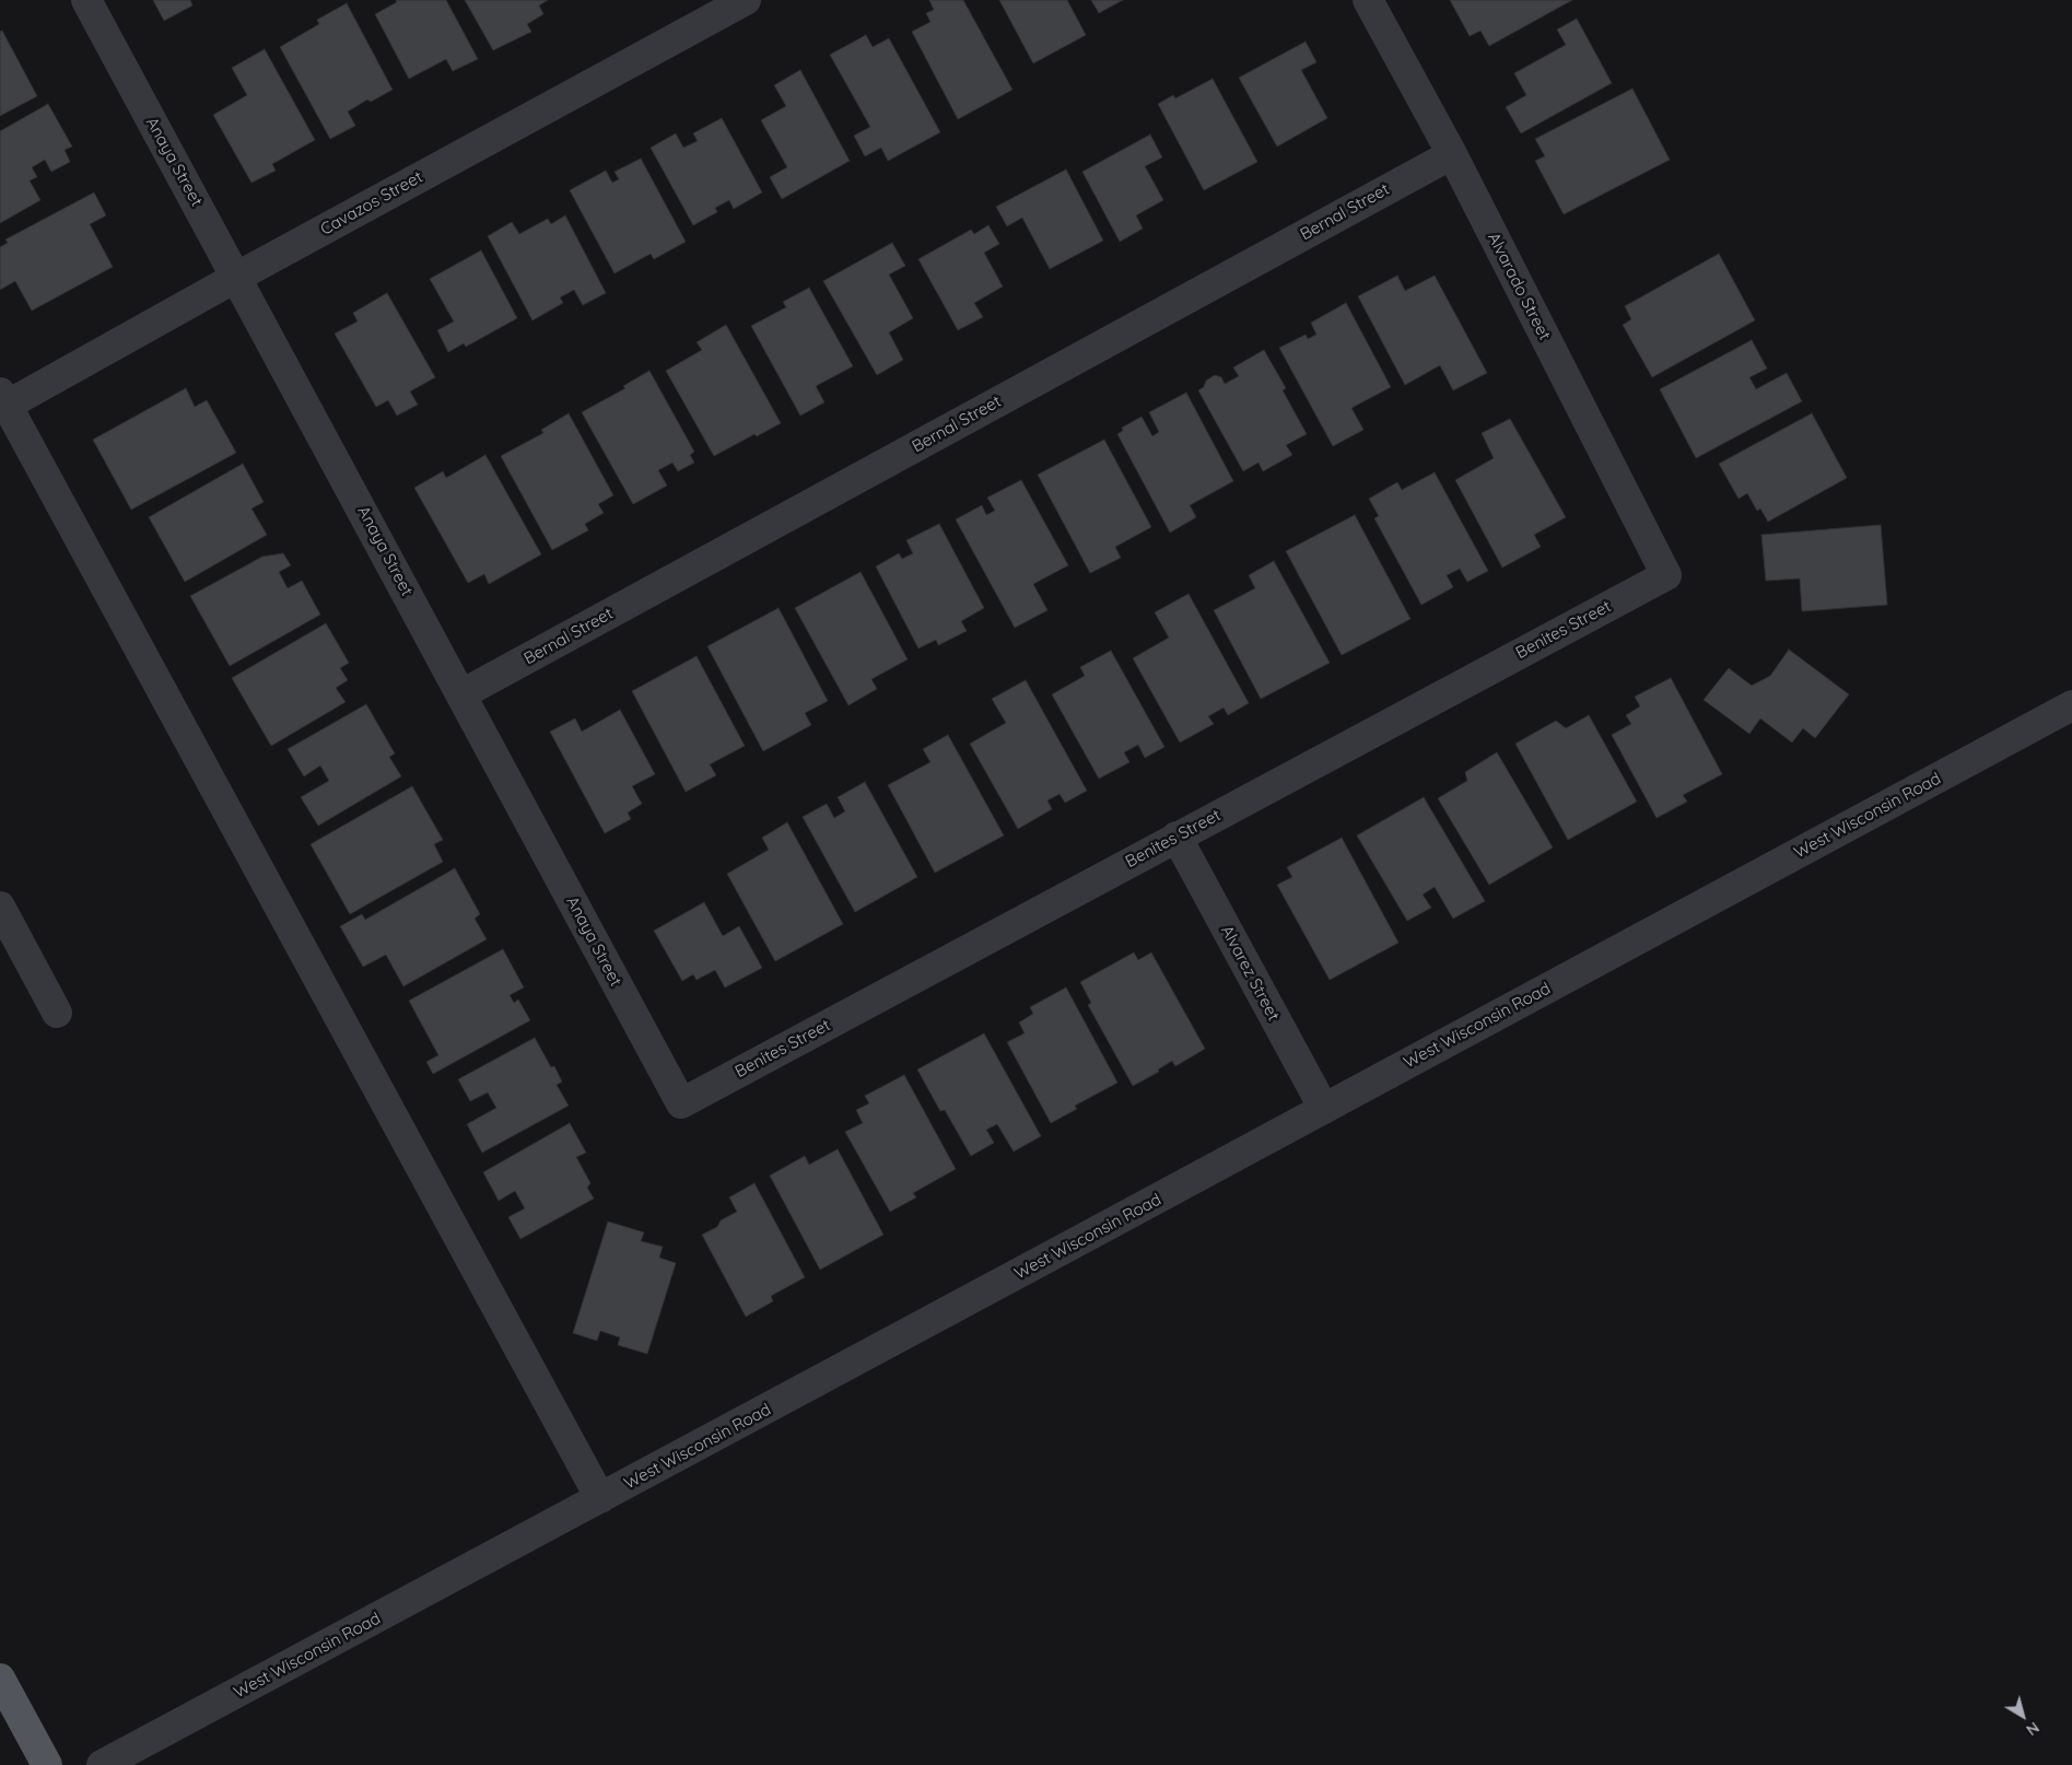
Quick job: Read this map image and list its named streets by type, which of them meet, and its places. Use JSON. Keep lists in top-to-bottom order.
{
  "streets": {
    "street": [
      "Anaya Street",
      "Cavazos Street",
      "Bernal Street",
      "Alvarado Street",
      "Benites Street",
      "West Wisconsin Road",
      "Alvarez Street"
    ]
  },
  "crossings": [
    ["Anaya Street", "Cavazos Street"],
    ["Anaya Street", "Bernal Street"],
    ["Anaya Street", "Benites Street"],
    ["Bernal Street", "Alvarado Street"],
    ["Alvarado Street", "Benites Street"],
    ["Benites Street", "Alvarez Street"],
    ["West Wisconsin Road", "Alvarez Street"]
  ],
  "north": "bottom right"
}
